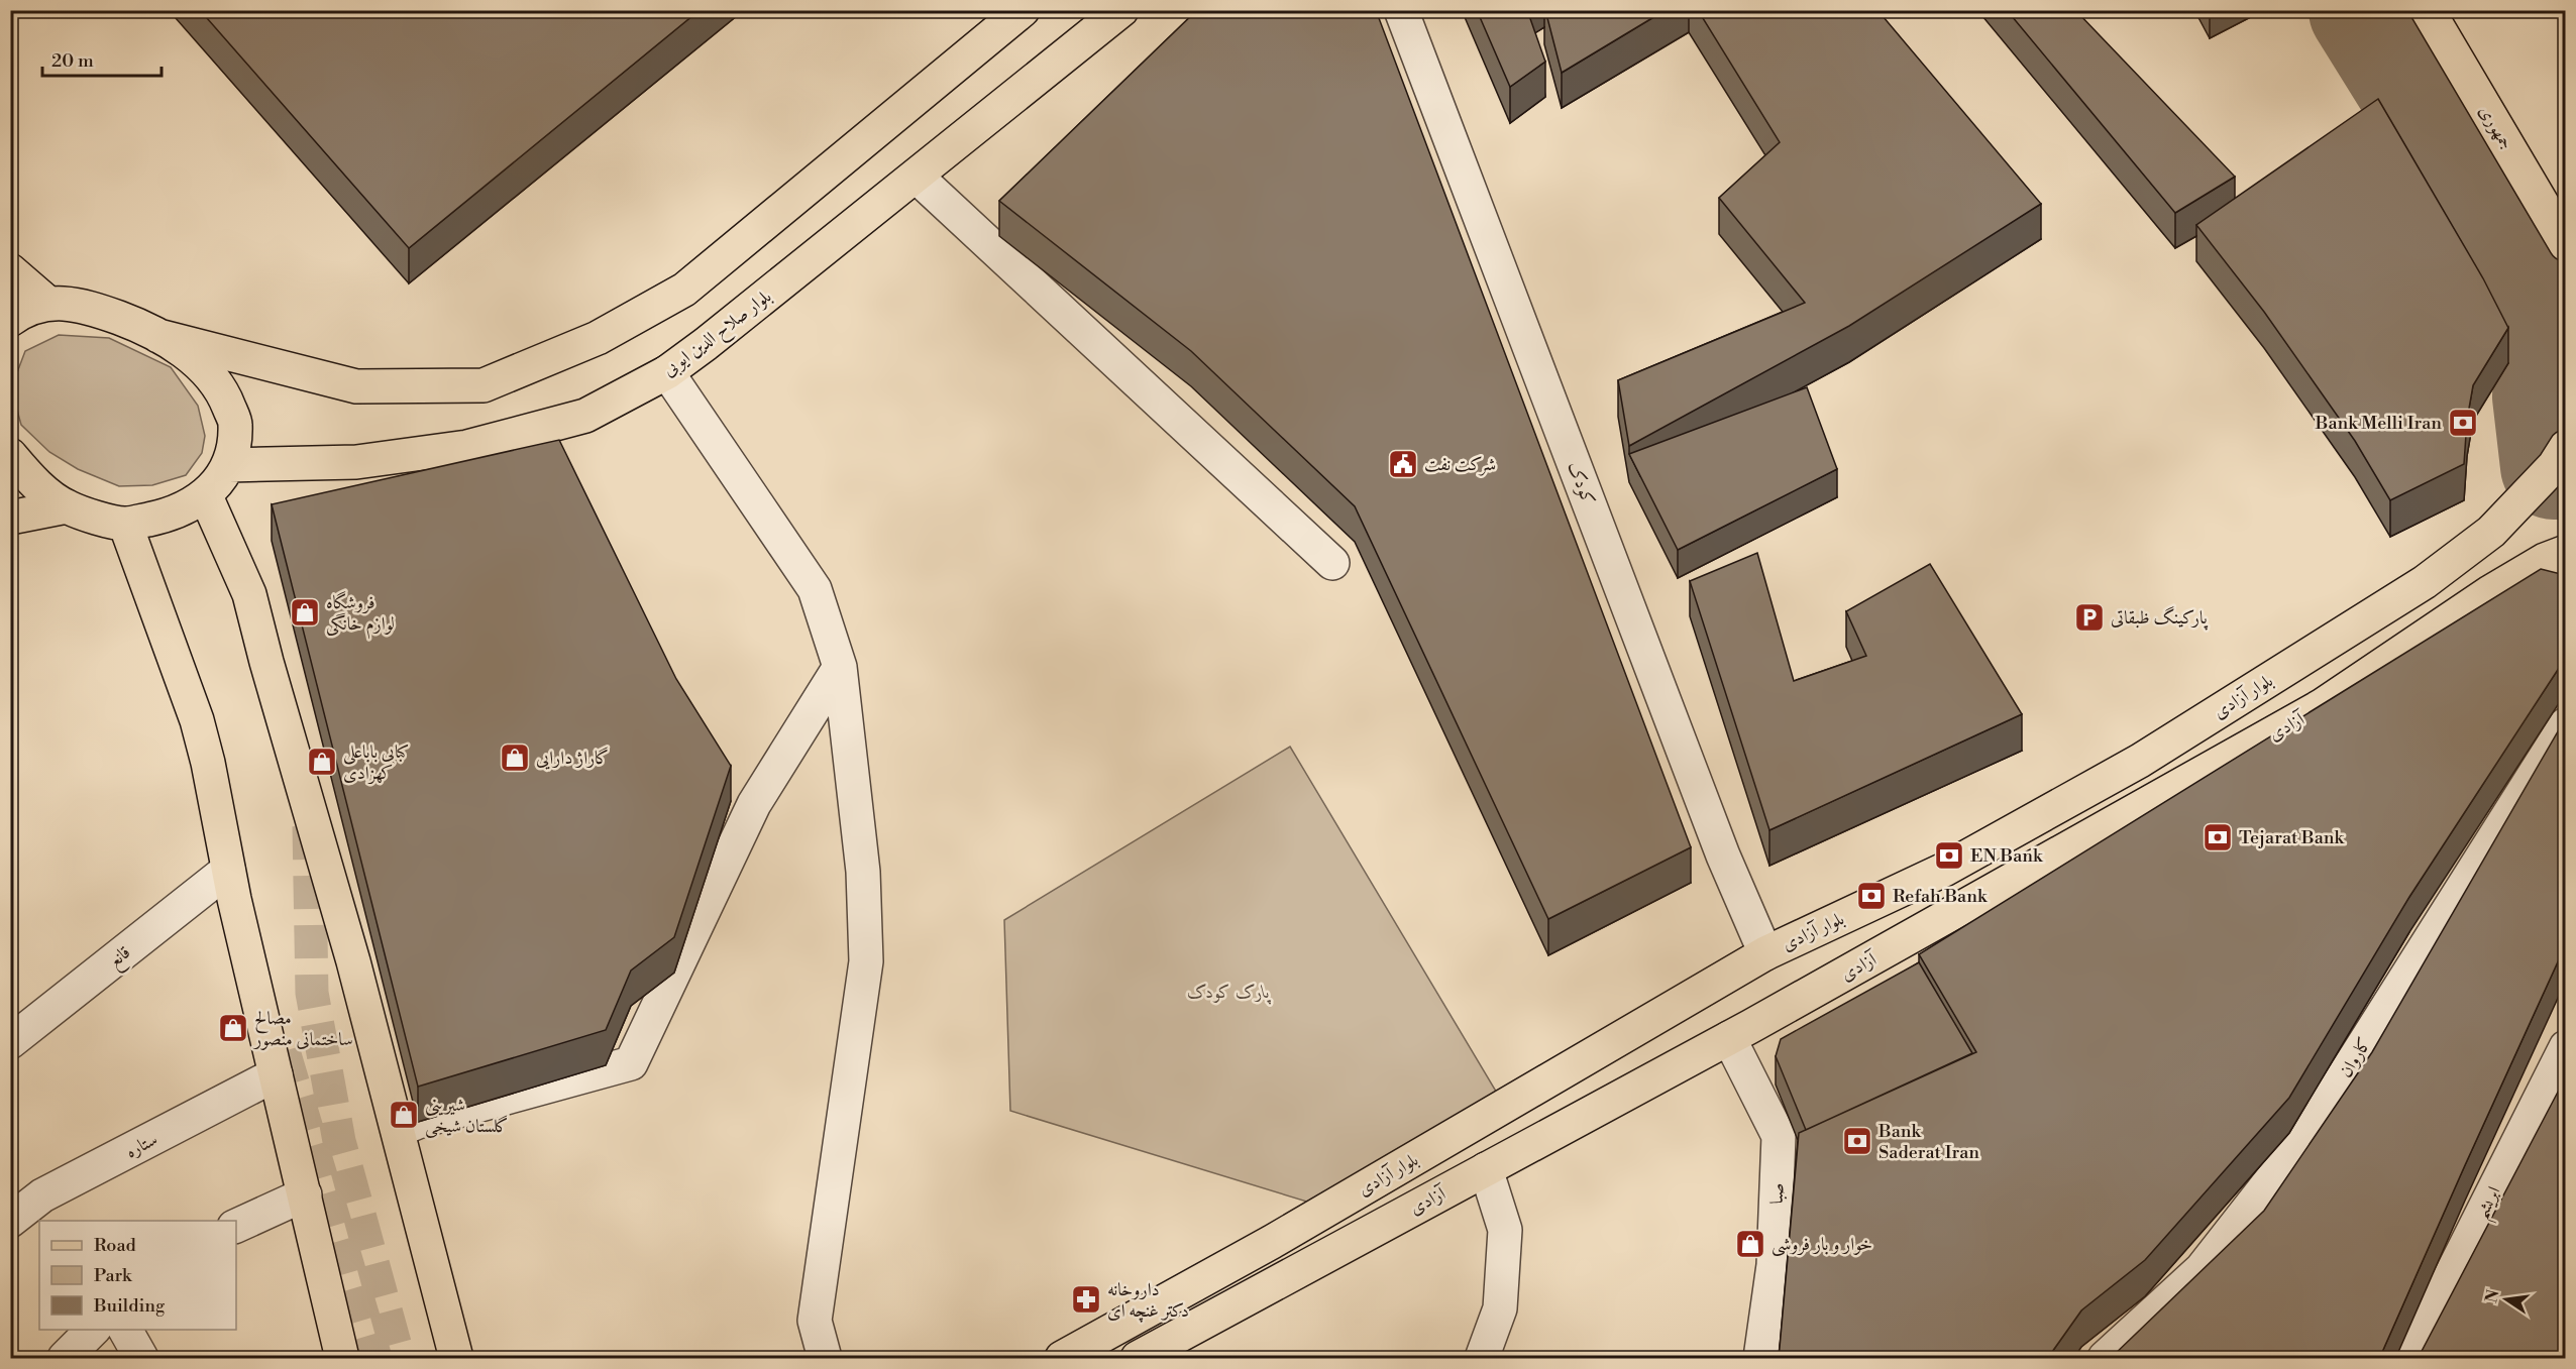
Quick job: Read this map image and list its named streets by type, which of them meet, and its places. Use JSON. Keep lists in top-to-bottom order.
{
  "streets": {
    "main road": [
      "جمهوری",
      "بلوار صلاح الدین ایوبی",
      "بلوار آزادی",
      "آزادی"
    ],
    "street": [
      "کودک",
      "قانع",
      "کاروان",
      "ستاره",
      "صبا",
      "ابریشم"
    ]
  },
  "crossings": [
    ["کودک", "بلوار آزادی"],
    ["آزادی", "صبا"]
  ],
  "parks": ["پارک کودک"],
  "places": {
    "bank": [
      "Bank Melli Iran",
      "Tejarat Bank",
      "EN Bank",
      "Refah Bank",
      "Bank Saderat Iran"
    ],
    "public building": ["شرکت نفت"],
    "shop": [
      "فروشگاه لوازم خانگی",
      "گاراژ دارایی",
      "کبابی باباعلی کهزادی",
      "مصالح ساختمانی منصور",
      "شیرینی گلستان شیخی",
      "خوار و بار فروشی"
    ],
    "parking": ["پارکینگ ظبقاتی"],
    "pharmacy": ["داروخانه دکتر غنچه ای"]
  },
  "legend": ["Road", "Park", "Building"],
  "scale_bar": "20 m",
  "north": "left"
}
